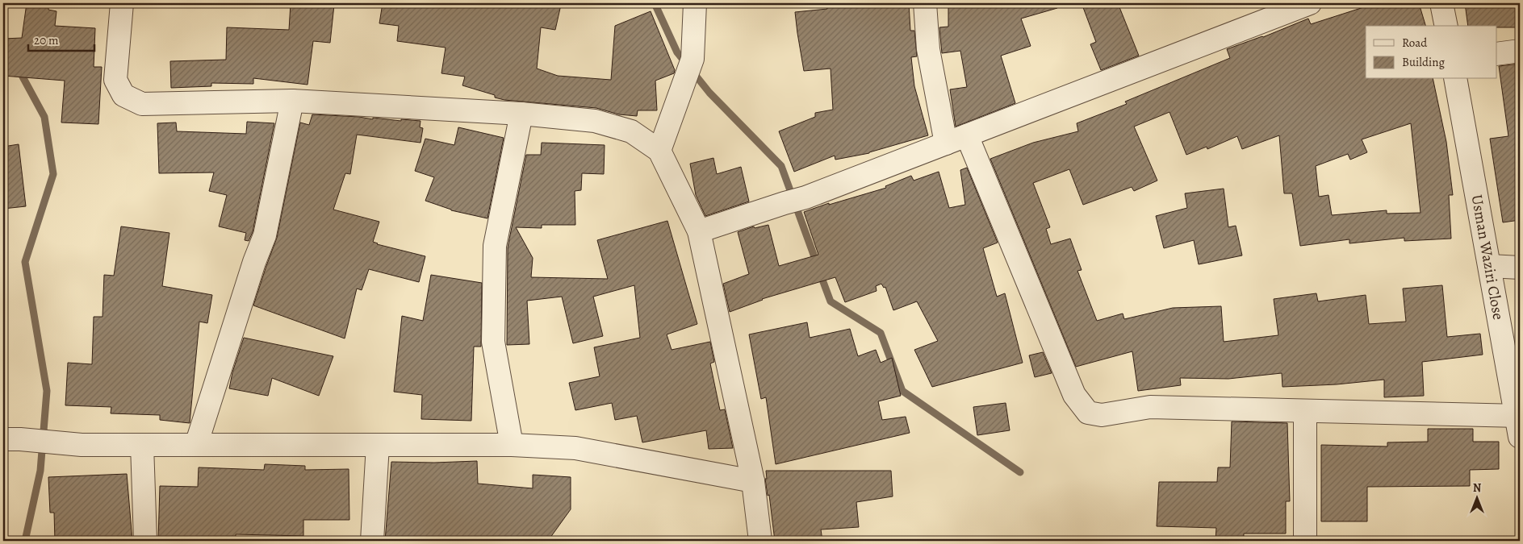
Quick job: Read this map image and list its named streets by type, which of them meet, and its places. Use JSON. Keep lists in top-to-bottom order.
{
  "streets": {
    "street": ["Usman Waziri Close"]
  },
  "legend": ["Road", "Building"],
  "scale_bar": "20 m",
  "north": "top"
}
